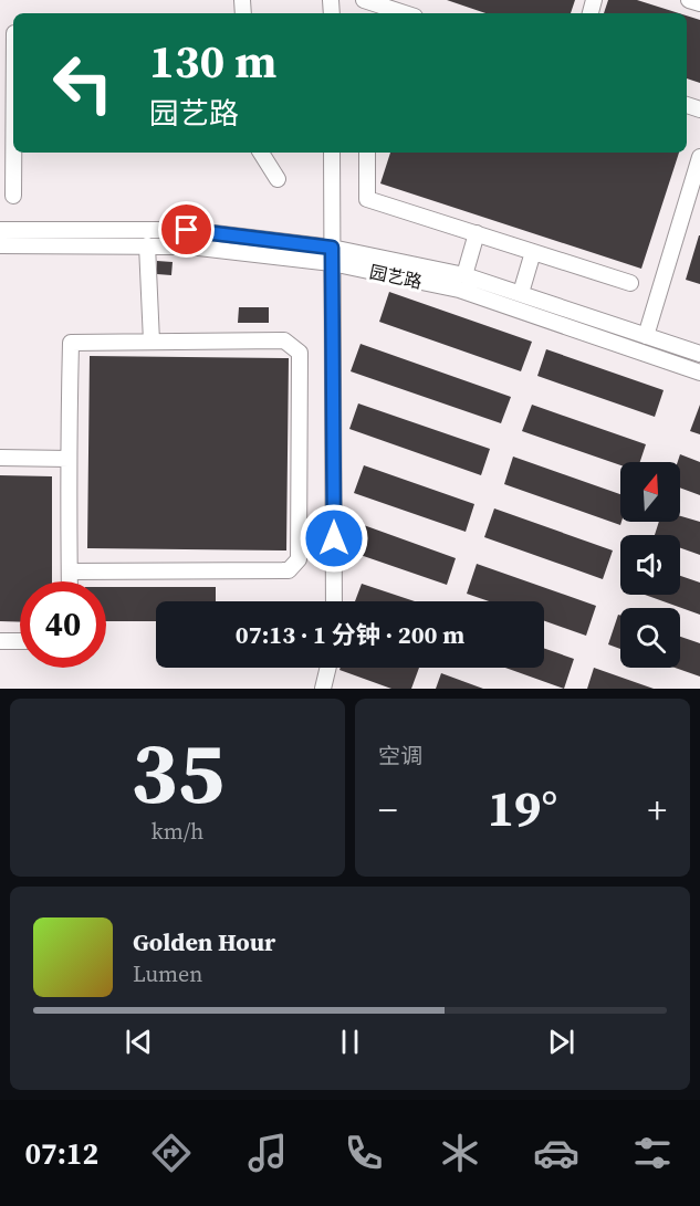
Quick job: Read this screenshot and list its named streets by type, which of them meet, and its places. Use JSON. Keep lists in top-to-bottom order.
{
  "streets": {
    "street": ["园艺路"]
  },
  "north": "top",
  "page": {
    "turn": ["130 m", "园艺路"],
    "limit": "40",
    "trip": "07:13 · 1 分钟 · 200 m",
    "tile": [
      ["35", "km/h"],
      "空调"
    ],
    "heat": ["−", "19°", "+"],
    "song": ["Golden Hour", "Lumen"],
    "tabs": "07:12"
  }
}
